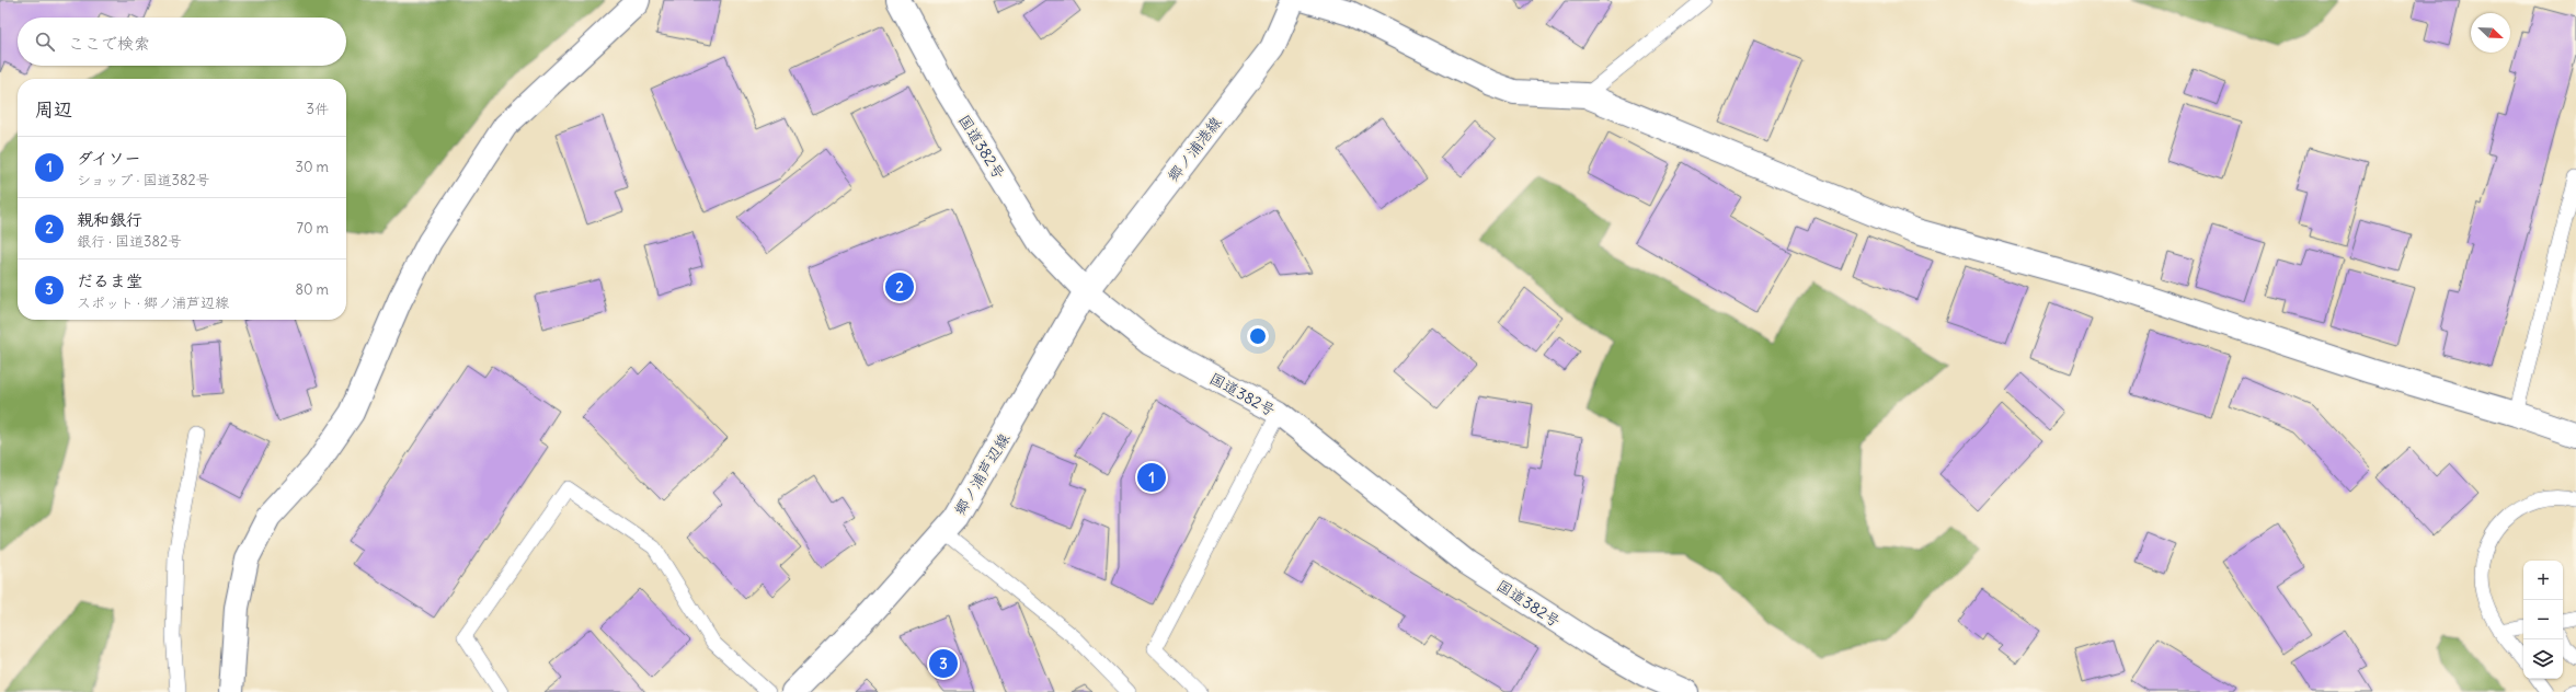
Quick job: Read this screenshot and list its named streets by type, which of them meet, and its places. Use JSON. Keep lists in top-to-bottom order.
{
  "streets": {
    "main road": ["国道382号", "郷ノ浦港線", "郷ノ浦芦辺線"]
  },
  "crossings": [
    ["国道382号", "郷ノ浦港線"],
    ["国道382号", "郷ノ浦芦辺線"],
    ["郷ノ浦港線", "郷ノ浦芦辺線"]
  ],
  "north": "bottom right",
  "page": {
    "search": "ここで検索",
    "heading": ["周辺", "3件"],
    "list": [
      {
        "mark": "1",
        "name": "ダイソー",
        "note": "ショップ · 国道382号",
        "value": "30 m"
      },
      {
        "mark": "2",
        "name": "親和銀行",
        "note": "銀行 · 国道382号",
        "value": "70 m"
      },
      {
        "mark": "3",
        "name": "だるま堂",
        "note": "スポット · 郷ノ浦芦辺線",
        "value": "80 m"
      }
    ],
    "pins": ["2", "1", "3"],
    "map_buttons": ["+", "−"]
  }
}
